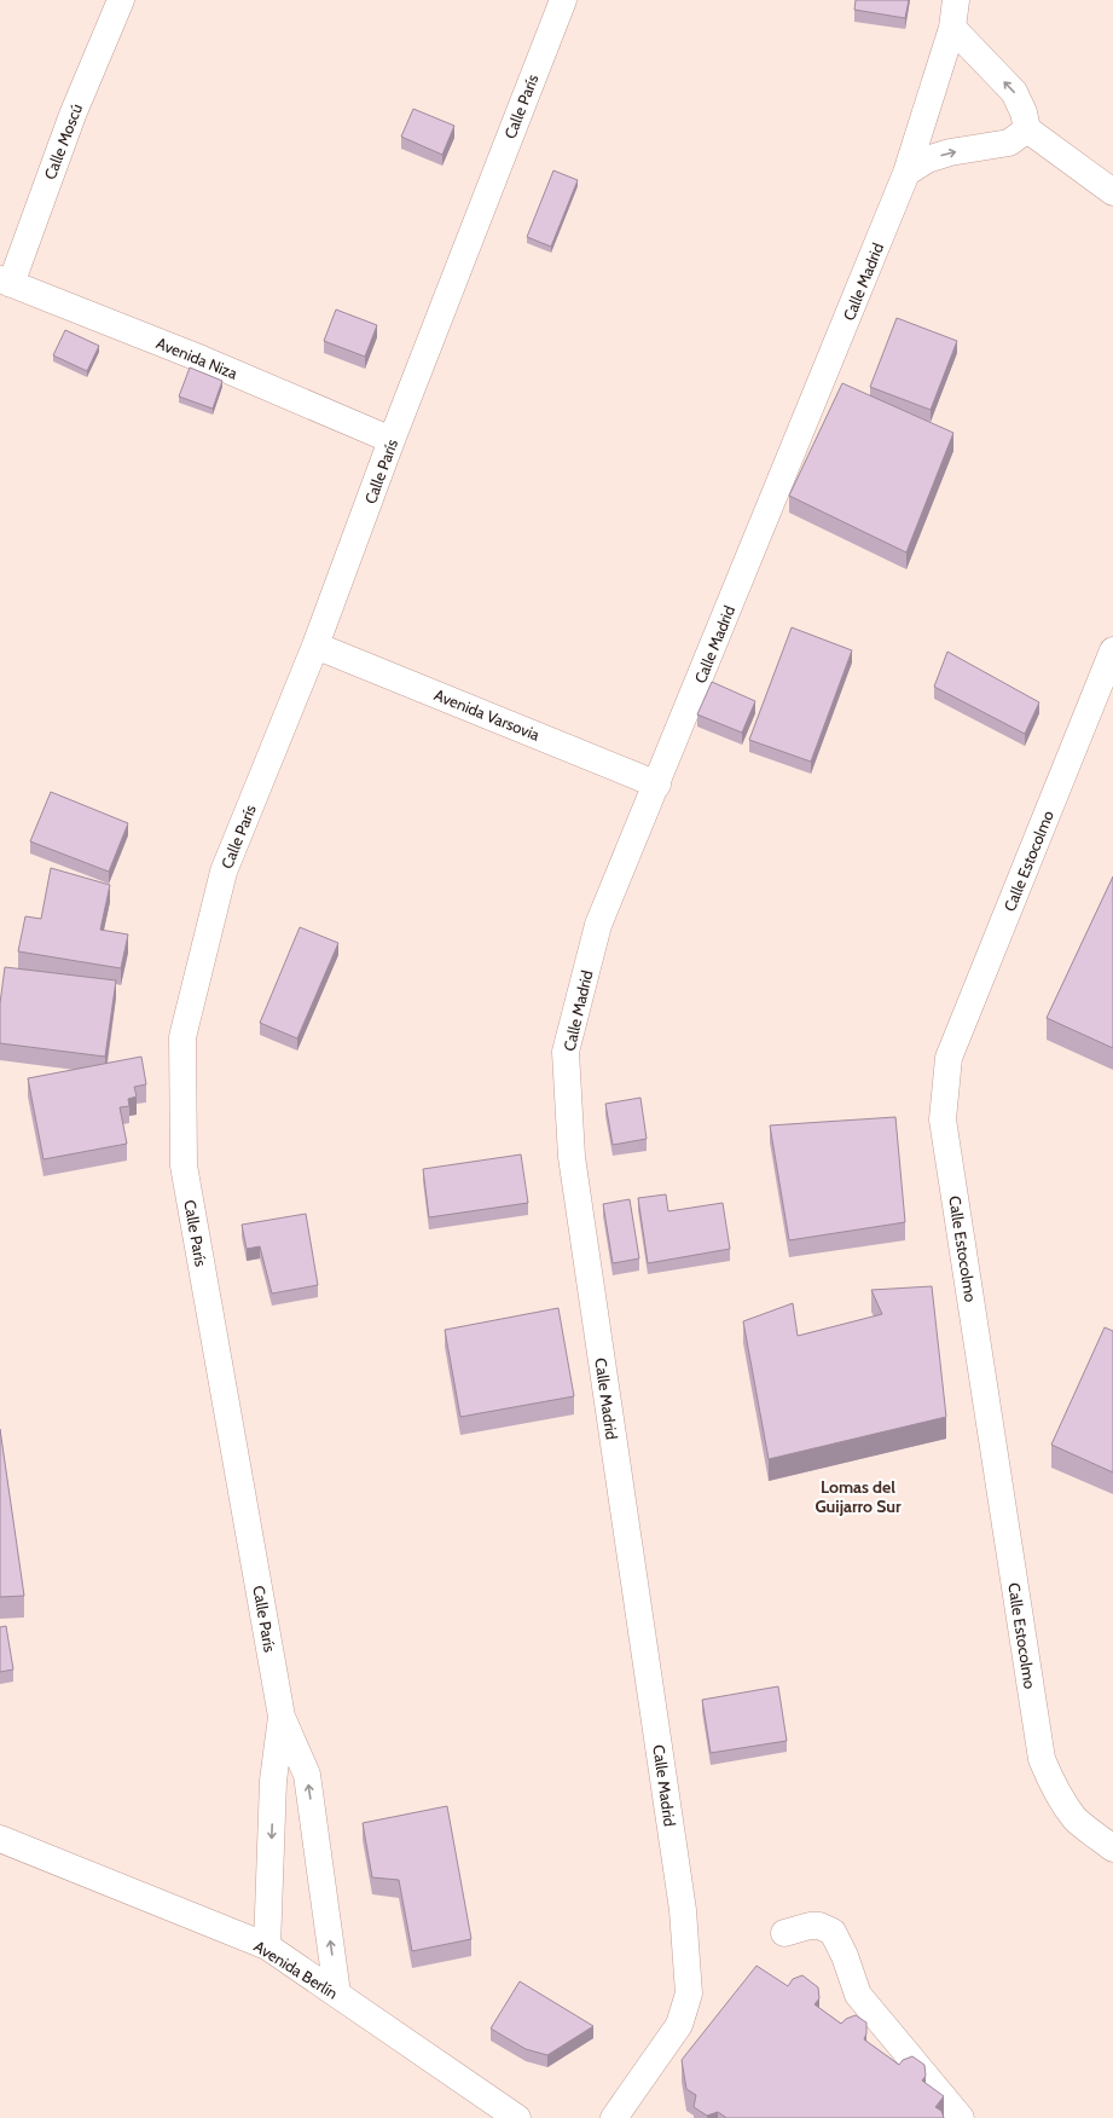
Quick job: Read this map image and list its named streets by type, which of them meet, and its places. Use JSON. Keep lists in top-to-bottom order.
{
  "streets": {
    "street": [
      "Calle París",
      "Calle Moscú",
      "Calle Madrid",
      "Avenida Niza",
      "Avenida Varsovia",
      "Calle Estocolmo",
      "Avenida Berlín"
    ]
  },
  "crossings": [
    ["Calle París", "Avenida Niza"],
    ["Calle París", "Avenida Varsovia"],
    ["Calle París", "Avenida Berlín"],
    ["Calle Moscú", "Avenida Niza"],
    ["Calle Madrid", "Avenida Varsovia"]
  ],
  "districts": ["Lomas del Guijarro Sur"]
}
